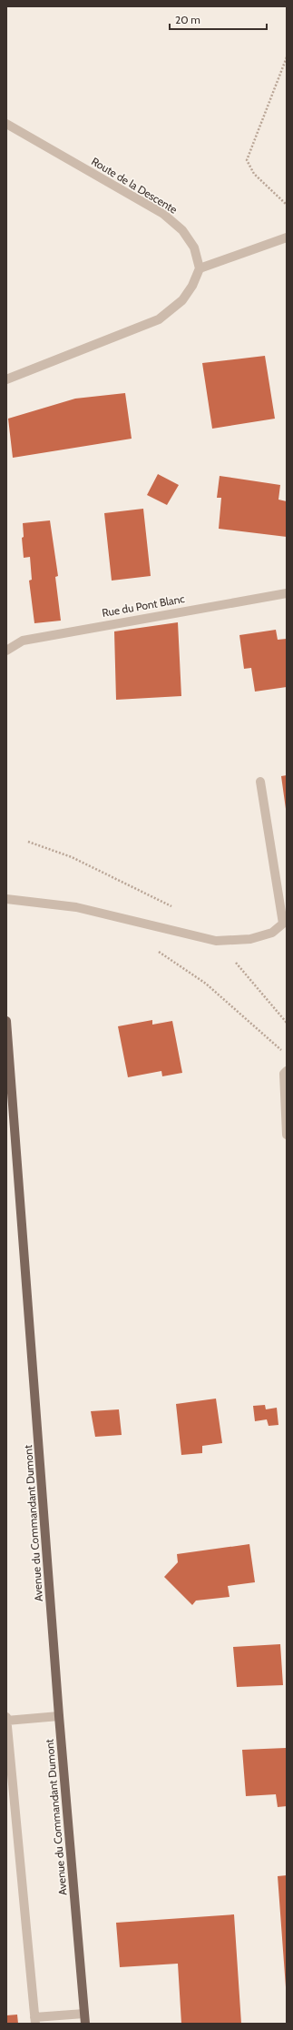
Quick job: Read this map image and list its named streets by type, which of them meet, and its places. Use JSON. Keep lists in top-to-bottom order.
{
  "streets": {
    "main road": ["Avenue du Commandant Dumont"],
    "street": ["Route de la Descente", "Rue du Pont Blanc"]
  },
  "scale_bar": "20 m"
}
